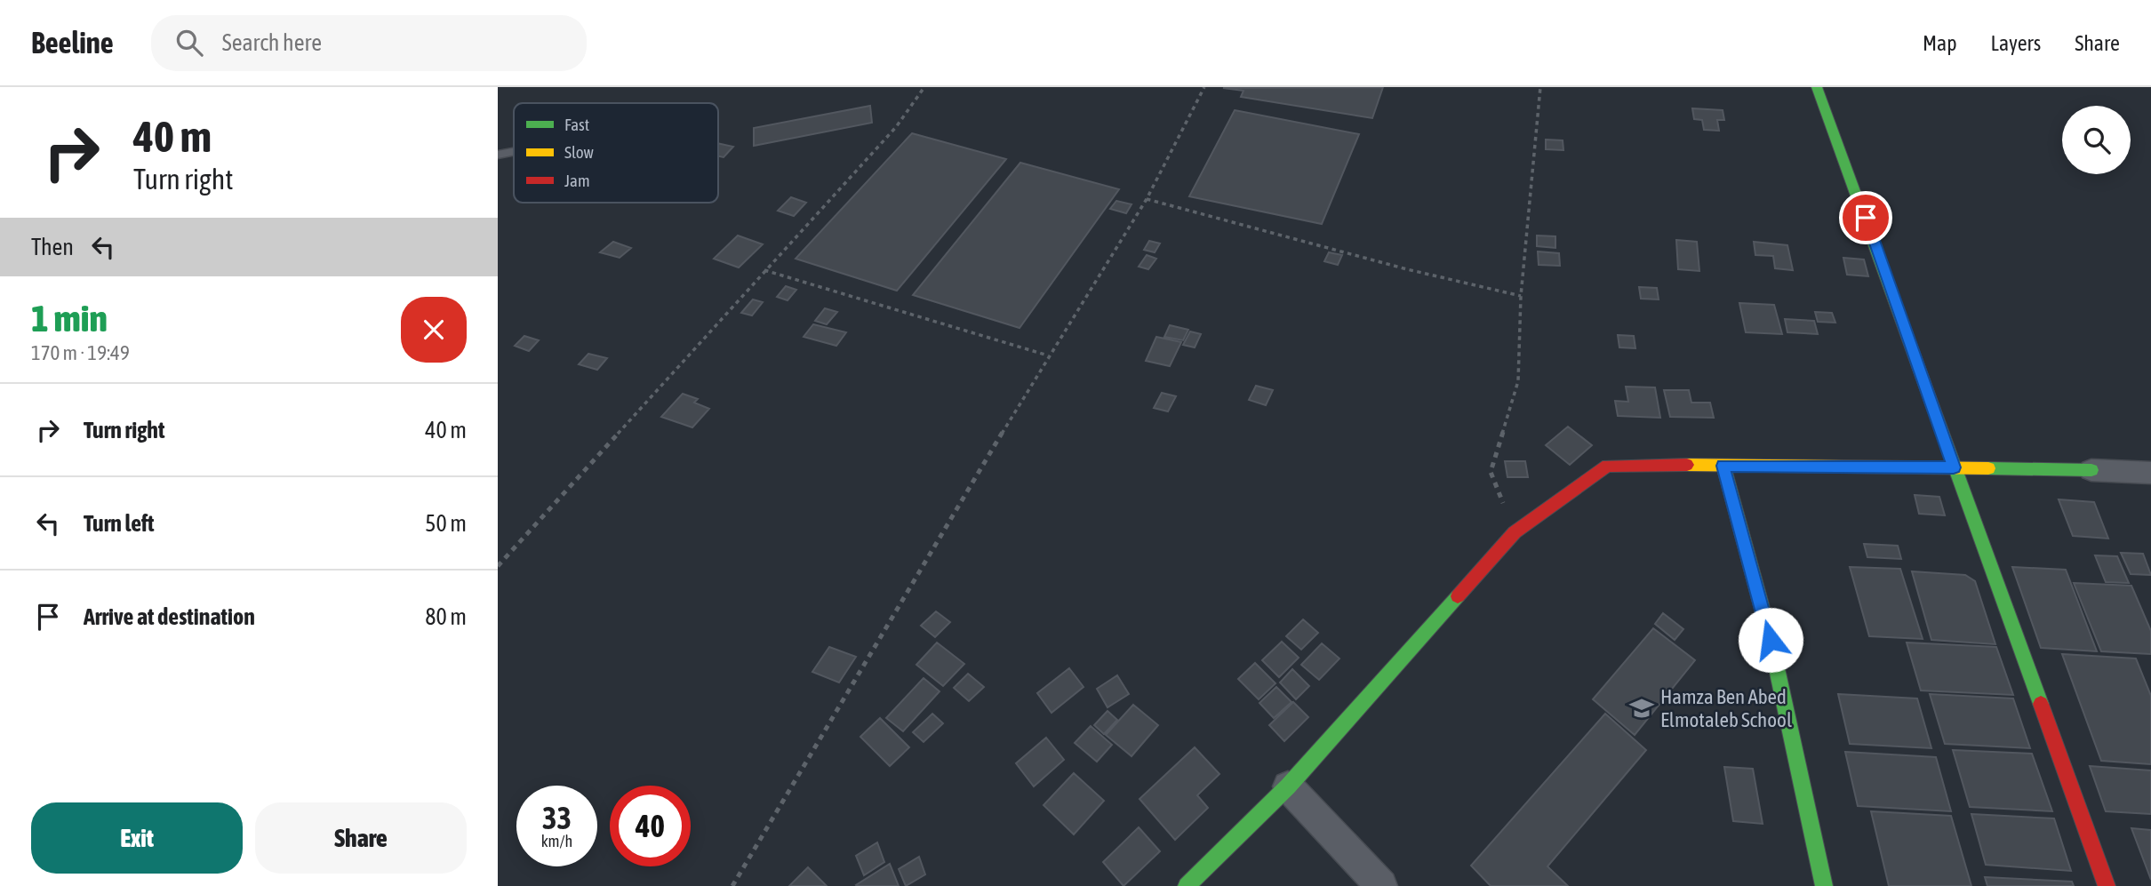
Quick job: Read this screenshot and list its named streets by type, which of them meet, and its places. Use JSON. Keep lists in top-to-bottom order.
{
  "places": {
    "school or university": ["Hamza Ben Abed Elmotaleb School"]
  },
  "legend": ["Fast", "Slow", "Jam"],
  "page": {
    "header": "Beeline",
    "search": "Search here",
    "nav": ["Map", "Layers", "Share"],
    "turn": ["40 m", "Turn right"],
    "then": "Then",
    "heading": ["1 min", "170 m · 19:49"],
    "list": [
      {
        "name": "Turn right",
        "value": "40 m"
      },
      {
        "name": "Turn left",
        "value": "50 m"
      },
      {
        "name": "Arrive at destination",
        "value": "80 m"
      }
    ],
    "speed": "33 km/h",
    "limit": "40",
    "buttons": ["Exit", "Share"]
  }
}
